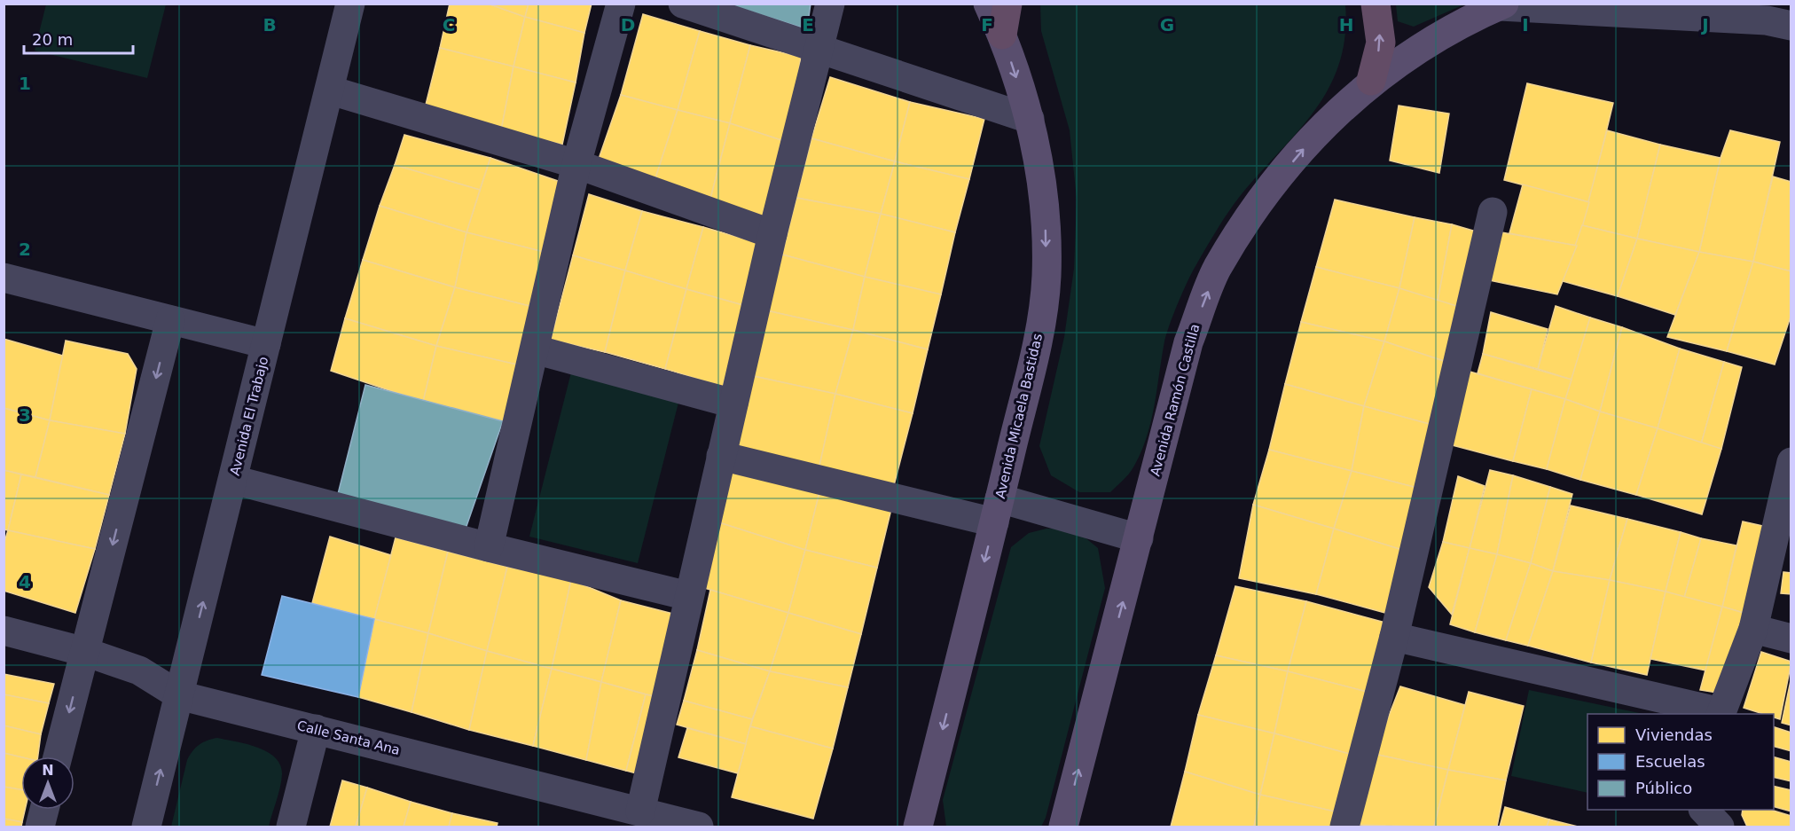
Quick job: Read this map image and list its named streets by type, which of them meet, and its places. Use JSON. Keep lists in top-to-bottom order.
{
  "streets": {
    "main road": ["Avenida Ramón Castilla", "Avenida Micaela Bastidas"],
    "street": ["Avenida El Trabajo", "Calle Santa Ana"]
  },
  "crossings": [
    ["Avenida El Trabajo", "Calle Santa Ana"]
  ],
  "one_way": ["Avenida Ramón Castilla", "Avenida Micaela Bastidas"],
  "legend": ["Viviendas", "Escuelas", "Público"],
  "scale_bar": "20 m",
  "north": "top",
  "grid": {
    "columns": [
      "B",
      "C",
      "D",
      "E",
      "F",
      "G",
      "H",
      "I",
      "J"
    ],
    "rows": [
      "1",
      "2",
      "3",
      "4"
    ]
  }
}
